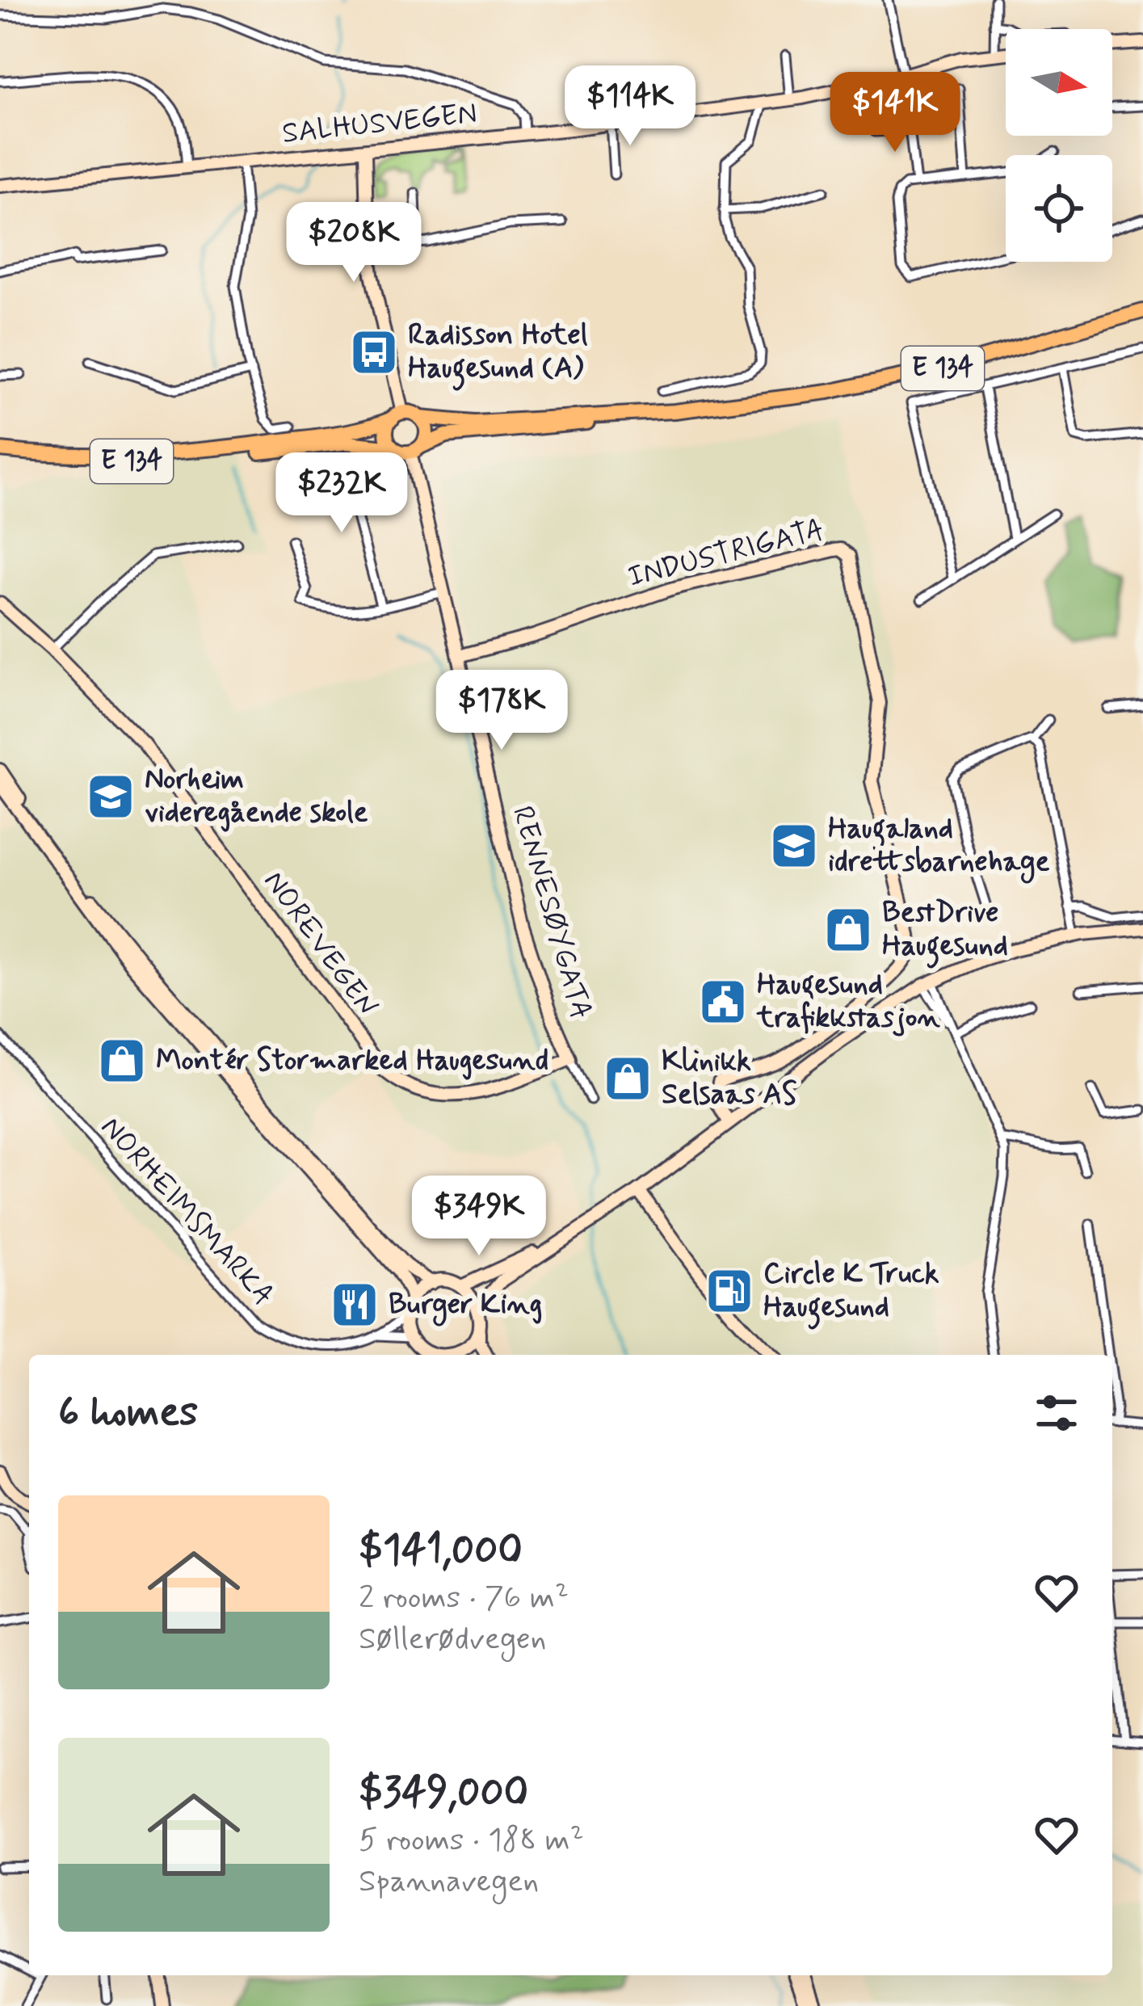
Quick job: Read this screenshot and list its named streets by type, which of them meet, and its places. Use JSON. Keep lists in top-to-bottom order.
{
  "streets": {
    "highway": ["E 134"],
    "main road": [
      "SALHUSVEGEN",
      "INDUSTRIGATA",
      "RENNESØYGATA",
      "NOREVEGEN"
    ],
    "street": ["NORHEIMSMARKA"]
  },
  "crossings": [
    ["E 134", "RENNESØYGATA"],
    ["INDUSTRIGATA", "RENNESØYGATA"],
    ["RENNESØYGATA", "NOREVEGEN"]
  ],
  "places": {
    "bus stop": ["Radisson Hotel Haugesund (A)"],
    "school or university": ["Norheim videregående skole", "Haugaland idrettsbarnehage"],
    "shop": ["BestDrive Haugesund", "Montér Stormarked Haugesund", "Klinikk Selsaas AS"],
    "public building": ["Haugesund trafikkstasjon"],
    "fuel station": ["Circle K Truck Haugesund"],
    "restaurant": ["Burger King"]
  },
  "north": "right",
  "page": {
    "price": [
      "$114K",
      "$141K",
      "$208K",
      "$232K",
      "$178K",
      "$349K"
    ],
    "heading": "6 homes",
    "list": [
      {
        "name": "$141,000",
        "note": "2 rooms · 76 m² · Søllerødvegen"
      },
      {
        "name": "$349,000",
        "note": "5 rooms · 188 m² · Spannavegen"
      }
    ]
  }
}
